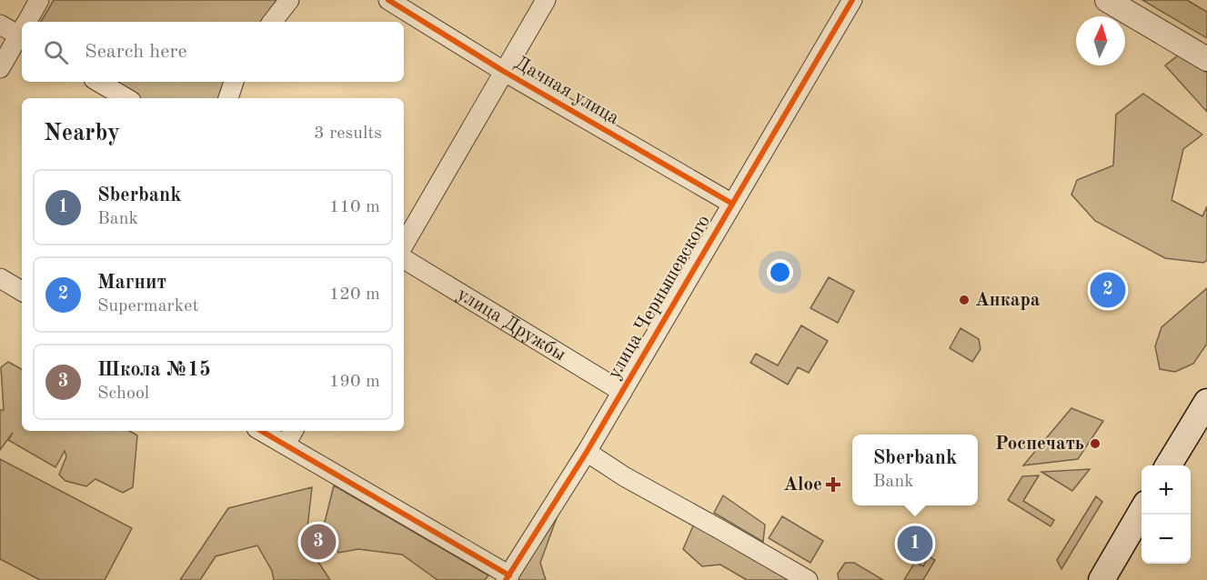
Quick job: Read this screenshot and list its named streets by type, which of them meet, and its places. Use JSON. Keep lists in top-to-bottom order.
{
  "streets": {
    "street": ["Дачная улица", "улица Чернышевского", "улица Дружбы"]
  },
  "crossings": [
    ["Дачная улица", "улица Чернышевского"],
    ["улица Чернышевского", "улица Дружбы"]
  ],
  "places": {
    "other": ["Анкара", "Роспечать"],
    "health": ["Aloe"]
  },
  "north": "top",
  "page": {
    "search": "Search here",
    "heading": ["Nearby", "3 results"],
    "list": [
      {
        "mark": "1",
        "name": "Sberbank",
        "note": "Bank",
        "value": "110 m"
      },
      {
        "mark": "2",
        "name": "Магнит",
        "note": "Supermarket",
        "value": "120 m"
      },
      {
        "mark": "3",
        "name": "Школа №15",
        "note": "School",
        "value": "190 m"
      }
    ],
    "pins": ["2", "3", "1"],
    "popup": ["Sberbank", "Bank"],
    "map_buttons": ["+", "−"]
  }
}
